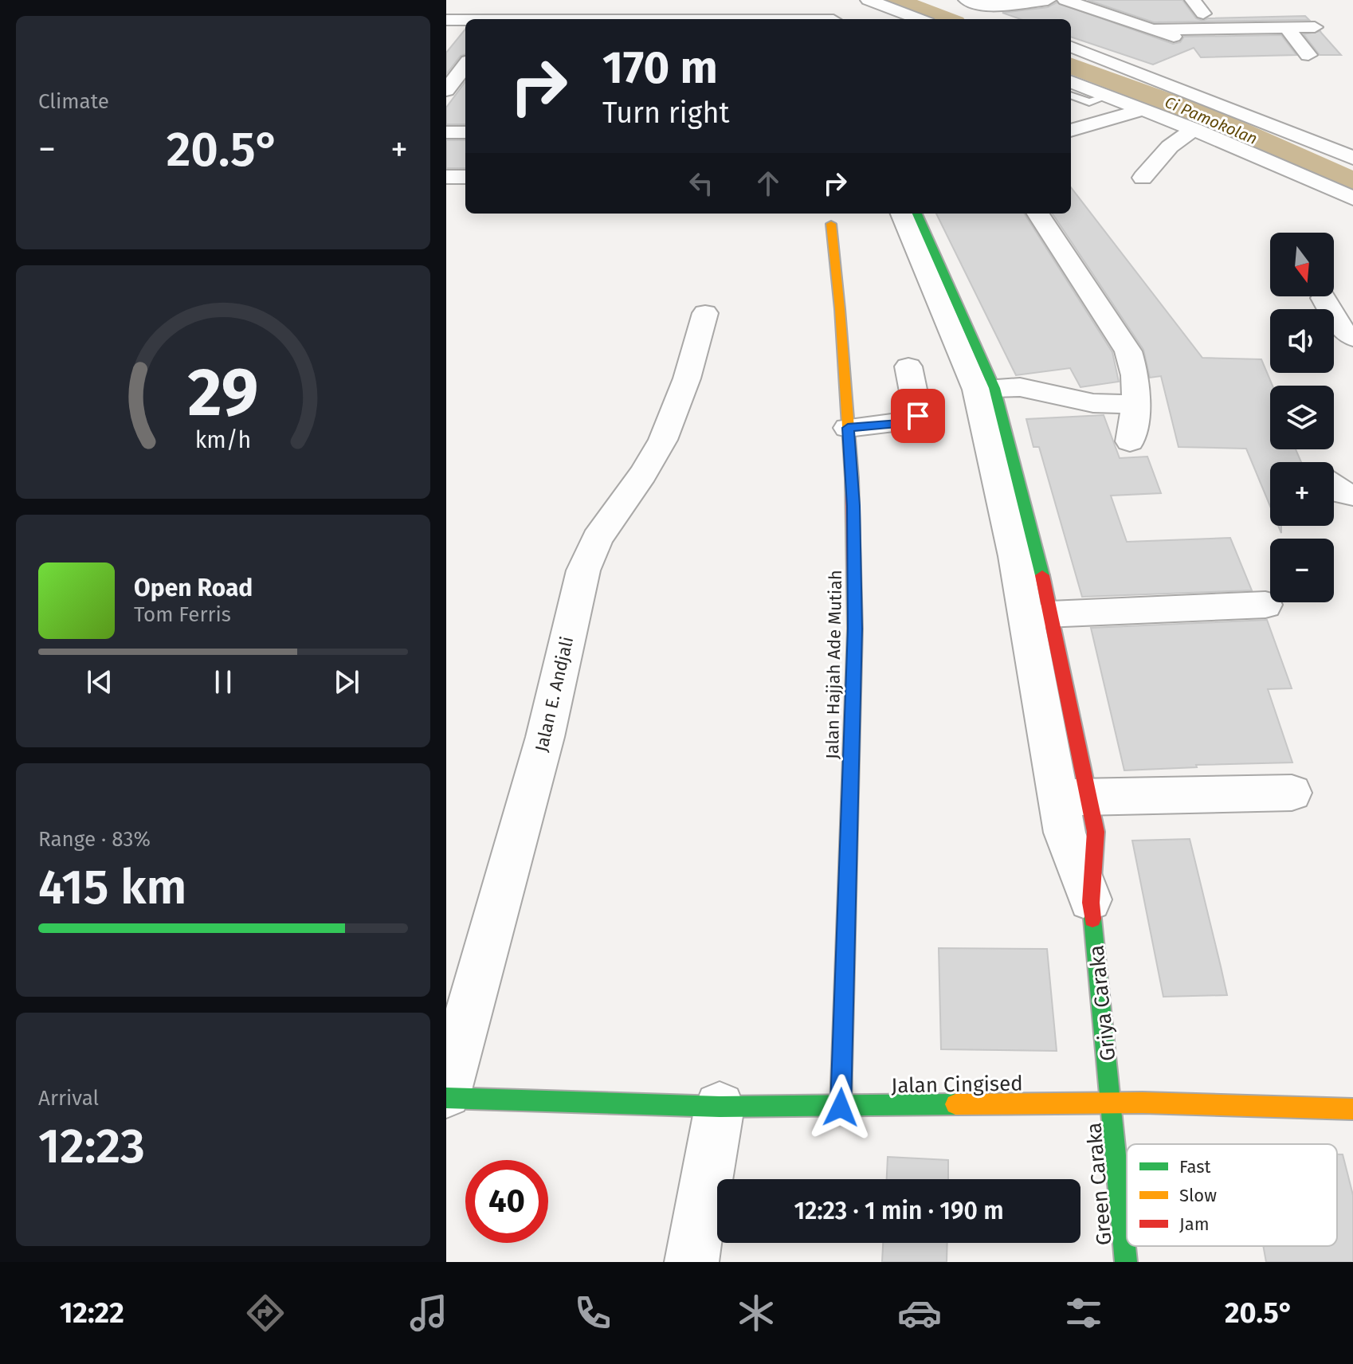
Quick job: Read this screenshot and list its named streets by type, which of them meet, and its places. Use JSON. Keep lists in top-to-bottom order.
{
  "streets": {
    "street": [
      "Jalan Hajjah Ade Mutiah",
      "Jalan E. Andjali",
      "Griya Caraka",
      "Jalan Cingised",
      "Green Caraka"
    ]
  },
  "crossings": [
    ["Jalan Hajjah Ade Mutiah", "Jalan Cingised"],
    ["Jalan E. Andjali", "Jalan Cingised"],
    ["Griya Caraka", "Jalan Cingised"],
    ["Griya Caraka", "Green Caraka"],
    ["Jalan Cingised", "Green Caraka"]
  ],
  "water": ["Ci Pamokolan"],
  "legend": ["Fast", "Slow", "Jam"],
  "north": "bottom",
  "page": {
    "tile": [
      "Climate",
      ["Range · 83%", "415 km"],
      ["Arrival", "12:23"]
    ],
    "turn": ["170 m", "Turn right"],
    "heat": ["−", "20.5°", "+"],
    "map_buttons": ["+", "−"],
    "song": ["Open Road", "Tom Ferris"],
    "limit": "40",
    "trip": "12:23 · 1 min · 190 m",
    "tabs": ["12:22", "20.5°"],
    "gauge": ["29", "km/h"]
  }
}
